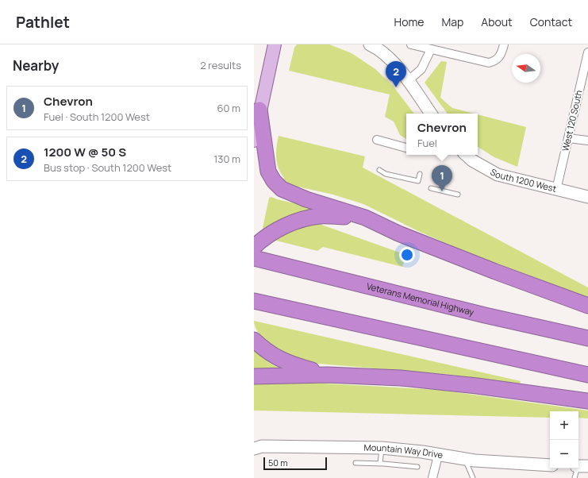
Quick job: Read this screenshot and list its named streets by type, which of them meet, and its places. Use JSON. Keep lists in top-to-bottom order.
{
  "streets": {
    "highway": ["Veterans Memorial Highway"],
    "street": ["West 120 South", "South 1200 West", "Mountain Way Drive"]
  },
  "crossings": [
    ["West 120 South", "South 1200 West"]
  ],
  "scale_bar": "50 m",
  "north": "left",
  "page": {
    "header": "Pathlet",
    "nav": [
      "Home",
      "Map",
      "About",
      "Contact"
    ],
    "heading": ["Nearby", "2 results"],
    "pins": ["2", "1"],
    "list": [
      {
        "mark": "1",
        "name": "Chevron",
        "note": "Fuel · South 1200 West",
        "value": "60 m"
      },
      {
        "mark": "2",
        "name": "1200 W @ 50 S",
        "note": "Bus stop · South 1200 West",
        "value": "130 m"
      }
    ],
    "popup": ["Chevron", "Fuel"],
    "map_buttons": ["+", "−"],
    "scale": "50 m"
  }
}
